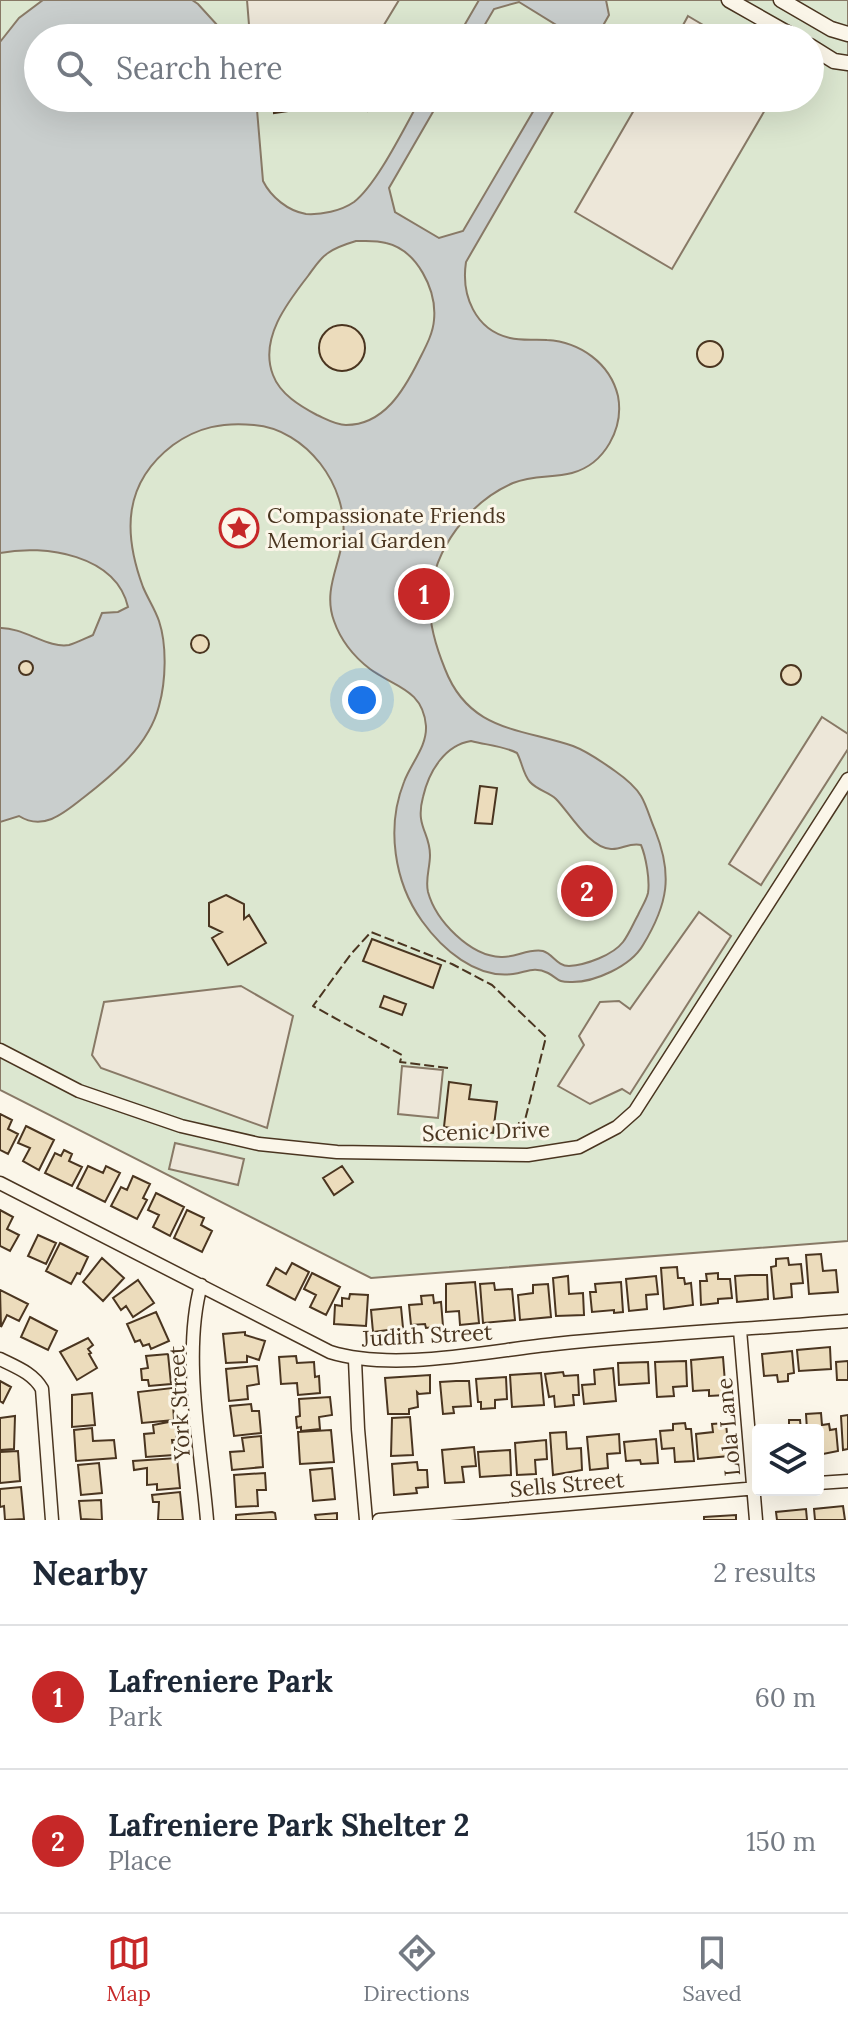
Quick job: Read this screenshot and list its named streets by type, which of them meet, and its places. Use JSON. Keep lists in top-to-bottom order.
{
  "streets": {
    "street": [
      "Scenic Drive",
      "Judith Street",
      "York Street",
      "Lola Lane",
      "Sells Street"
    ]
  },
  "crossings": [
    ["Judith Street", "York Street"],
    ["Judith Street", "Lola Lane"]
  ],
  "places": {
    "place": ["Compassionate Friends Memorial Garden"]
  },
  "page": {
    "search": "Search here",
    "pins": ["1", "2"],
    "heading": ["Nearby", "2 results"],
    "list": [
      {
        "mark": "1",
        "name": "Lafreniere Park",
        "note": "Park",
        "value": "60 m"
      },
      {
        "mark": "2",
        "name": "Lafreniere Park Shelter 2",
        "note": "Place",
        "value": "150 m"
      }
    ],
    "nav": ["Map", "Directions", "Saved"]
  }
}
